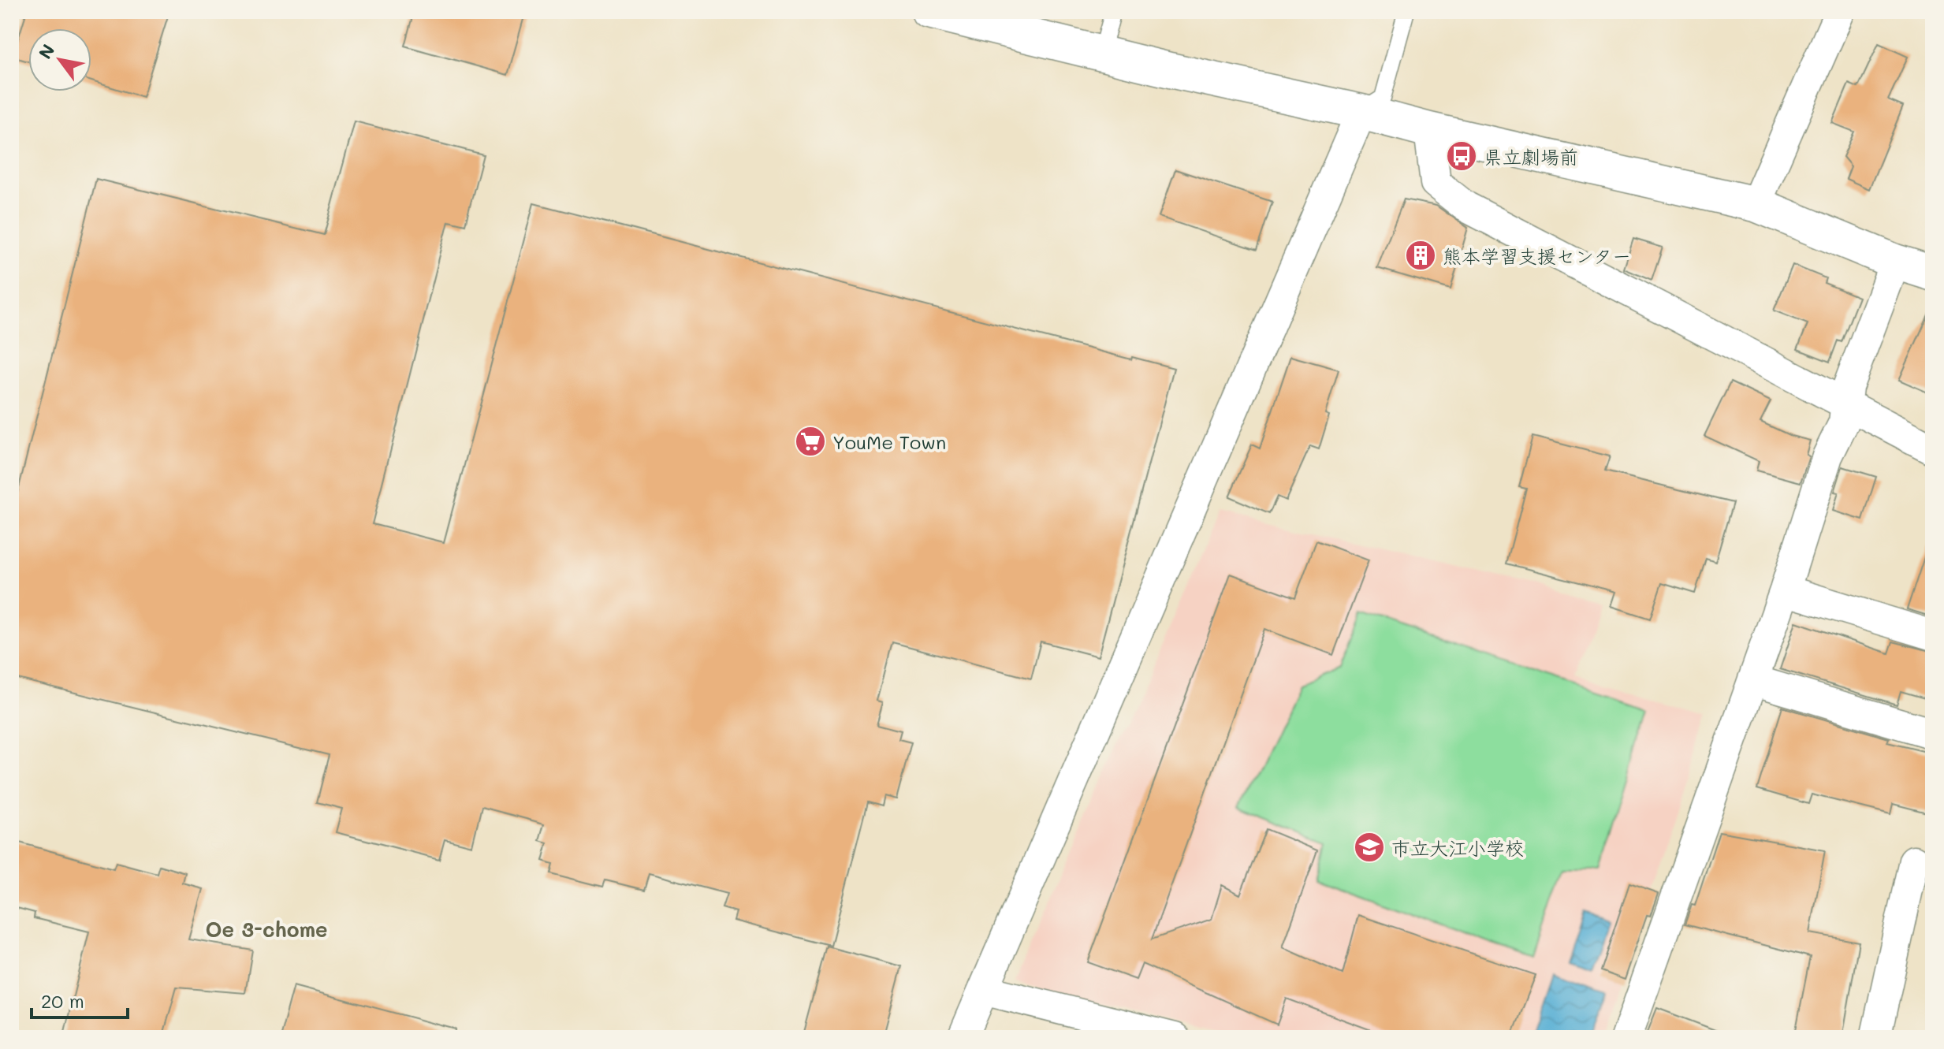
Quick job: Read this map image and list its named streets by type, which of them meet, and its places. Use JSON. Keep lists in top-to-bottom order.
{
  "districts": ["Oe 3-chome"],
  "places": {
    "bus stop": ["県立劇場前"],
    "building": ["熊本学習支援センター"],
    "supermarket": ["YouMe Town"],
    "school or university": ["市立大江小学校"]
  },
  "scale_bar": "20 m",
  "north": "top left"
}
